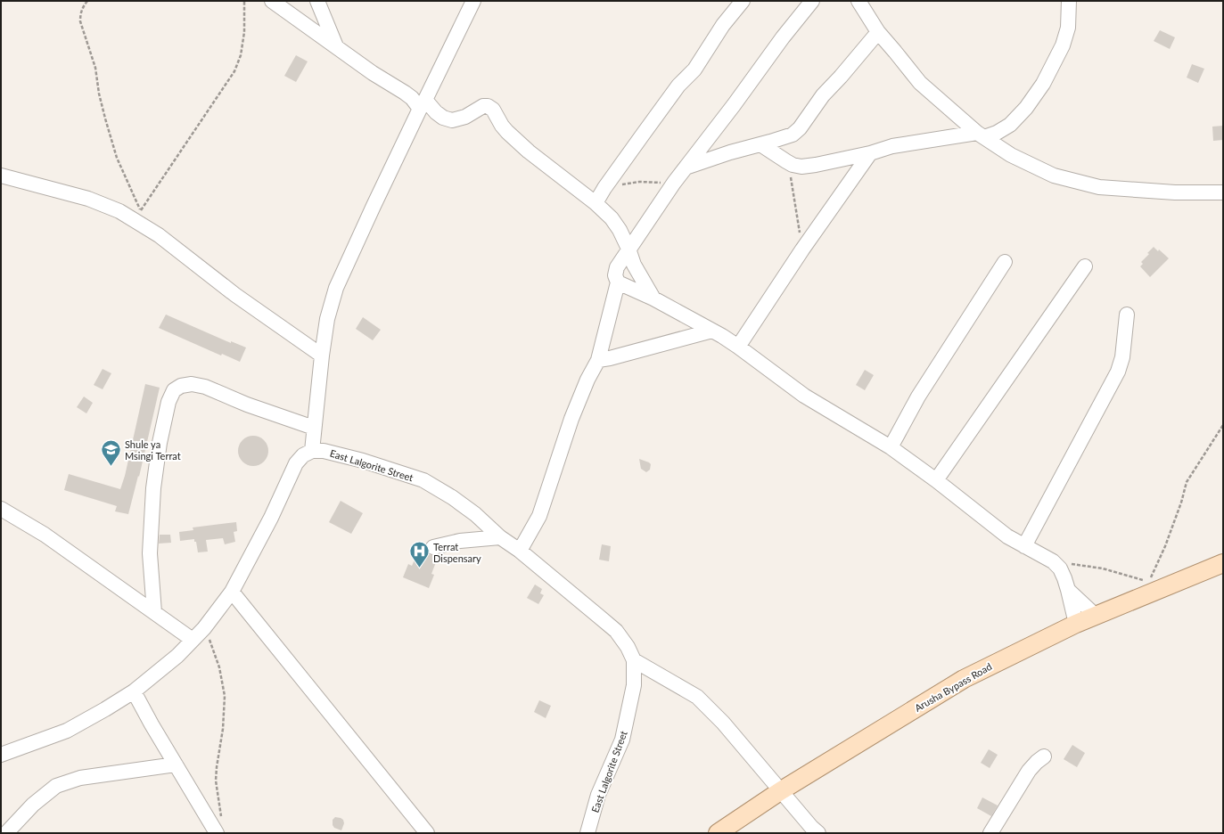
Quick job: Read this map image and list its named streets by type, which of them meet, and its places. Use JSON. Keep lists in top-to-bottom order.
{
  "streets": {
    "main road": ["Arusha Bypass Road"],
    "street": ["East Lalgorite Street"]
  },
  "places": {
    "school or university": ["Shule ya Msingi Terrat"],
    "hospital": ["Terrat Dispensary"]
  }
}
